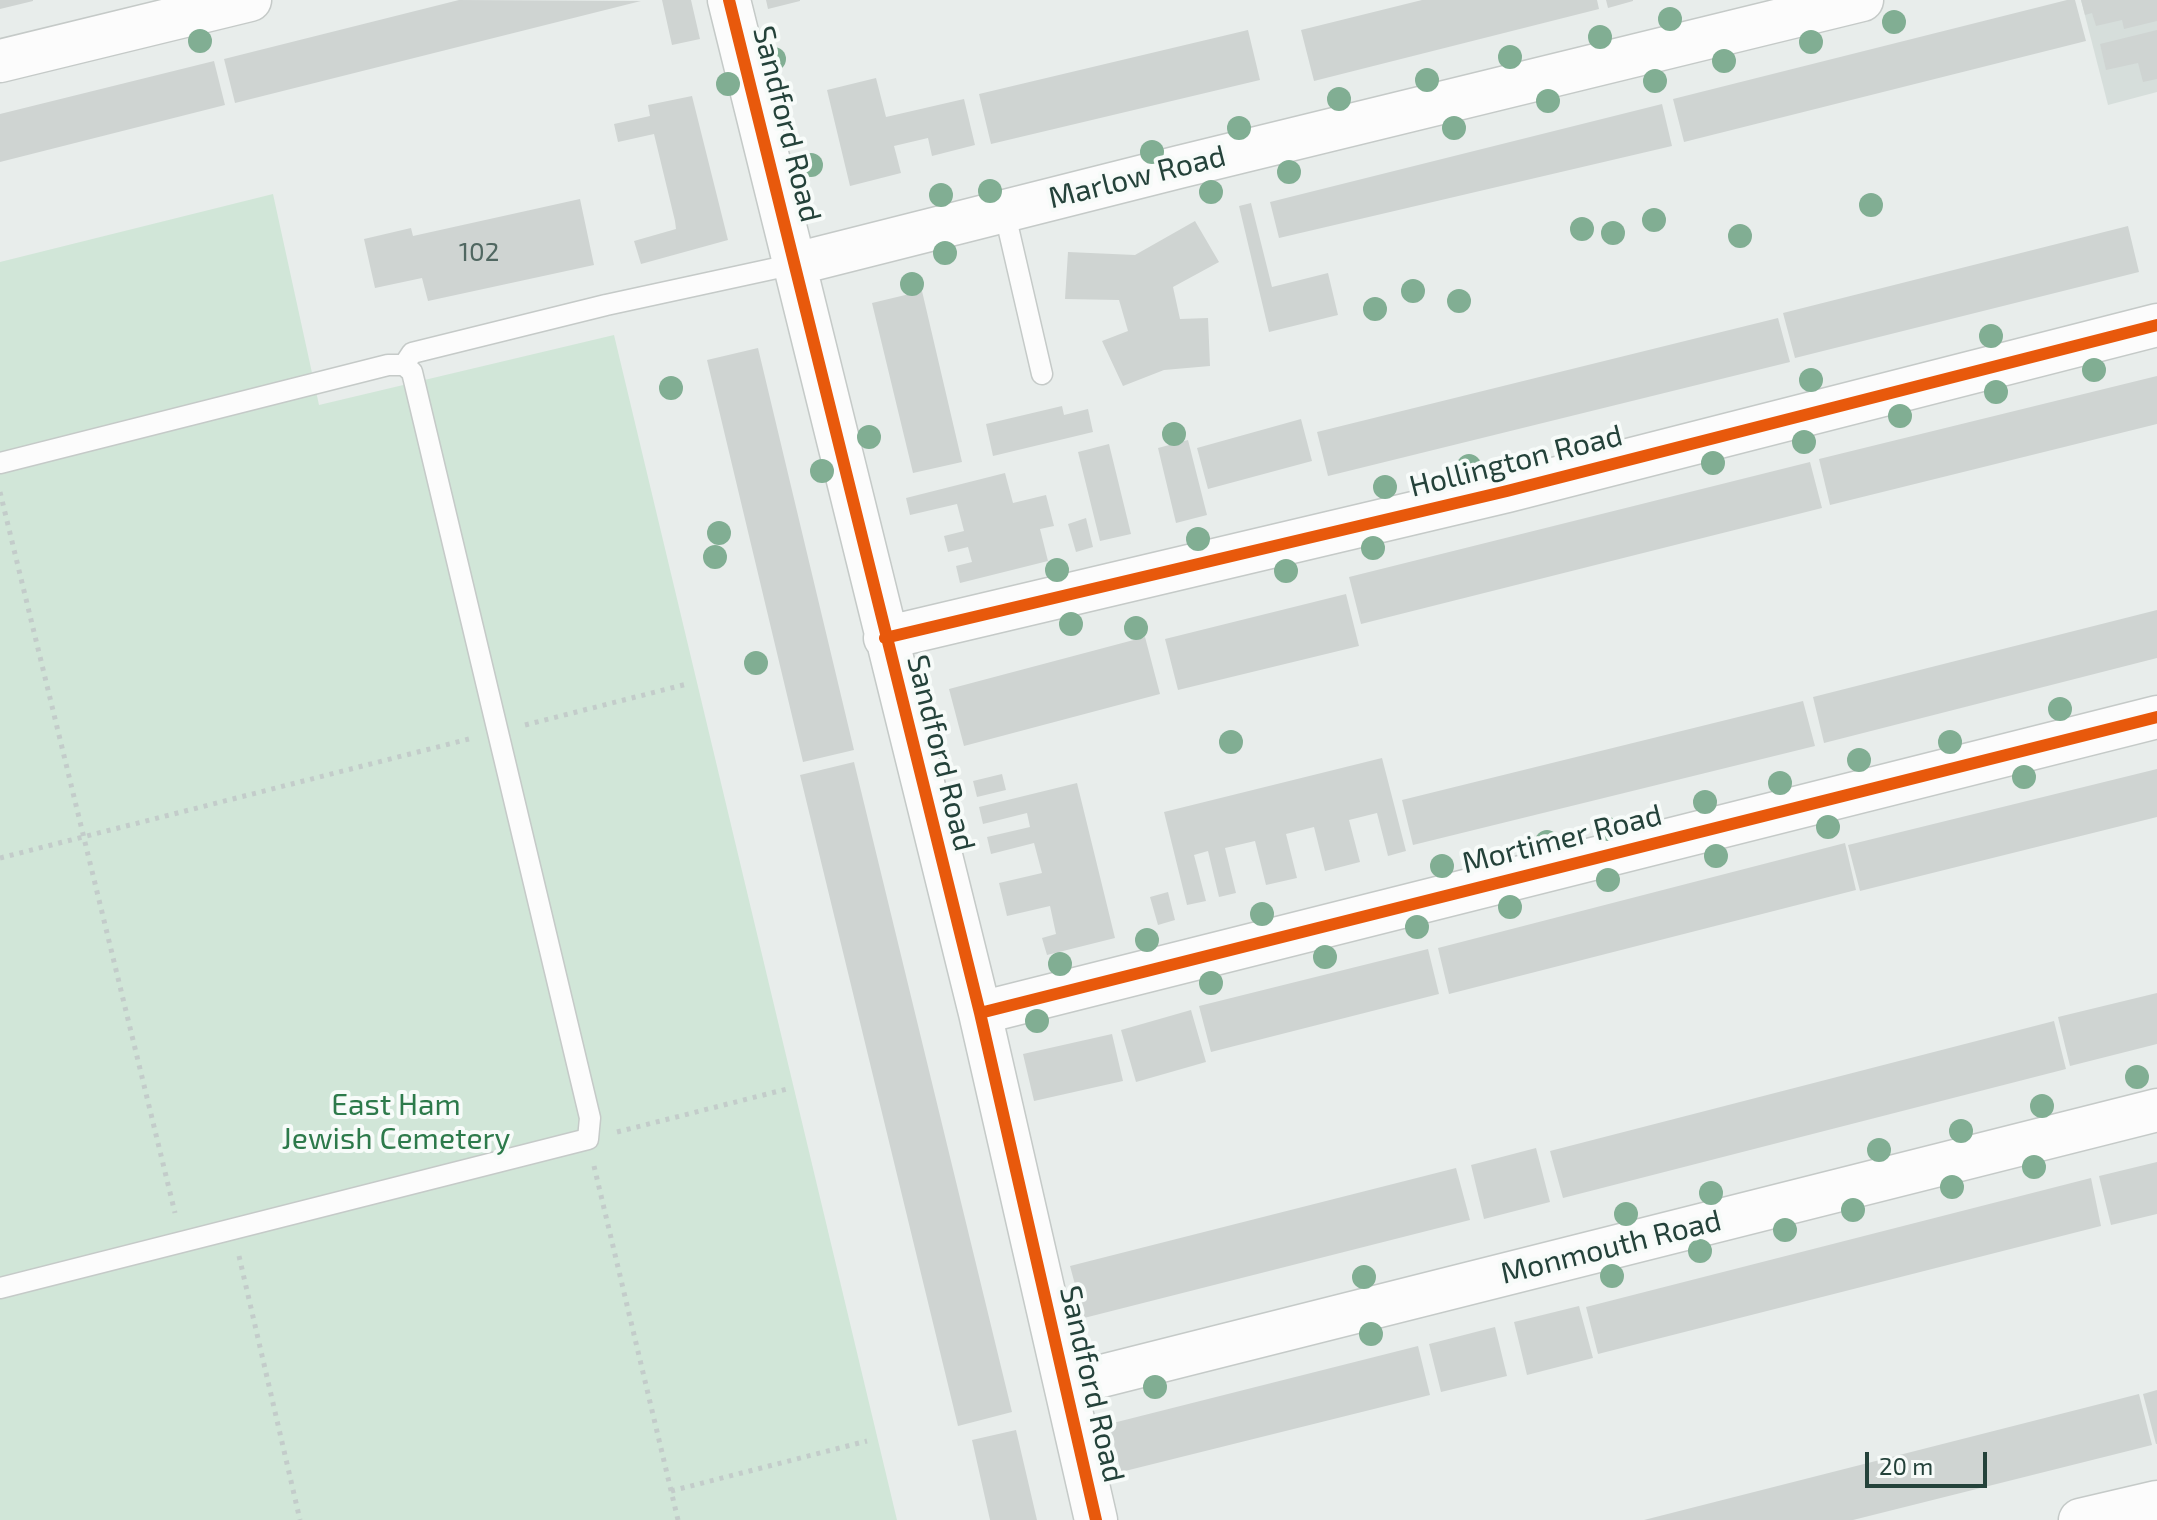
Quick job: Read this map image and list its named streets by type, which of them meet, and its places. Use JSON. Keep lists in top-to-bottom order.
{
  "streets": {
    "street": [
      "Sandford Road",
      "Marlow Road",
      "Hollington Road",
      "Mortimer Road",
      "Monmouth Road"
    ]
  },
  "crossings": [
    ["Sandford Road", "Marlow Road"],
    ["Sandford Road", "Hollington Road"],
    ["Sandford Road", "Mortimer Road"],
    ["Sandford Road", "Monmouth Road"]
  ],
  "parks": ["East Ham Jewish Cemetery"],
  "house_numbers": ["102"],
  "scale_bar": "20 m"
}
